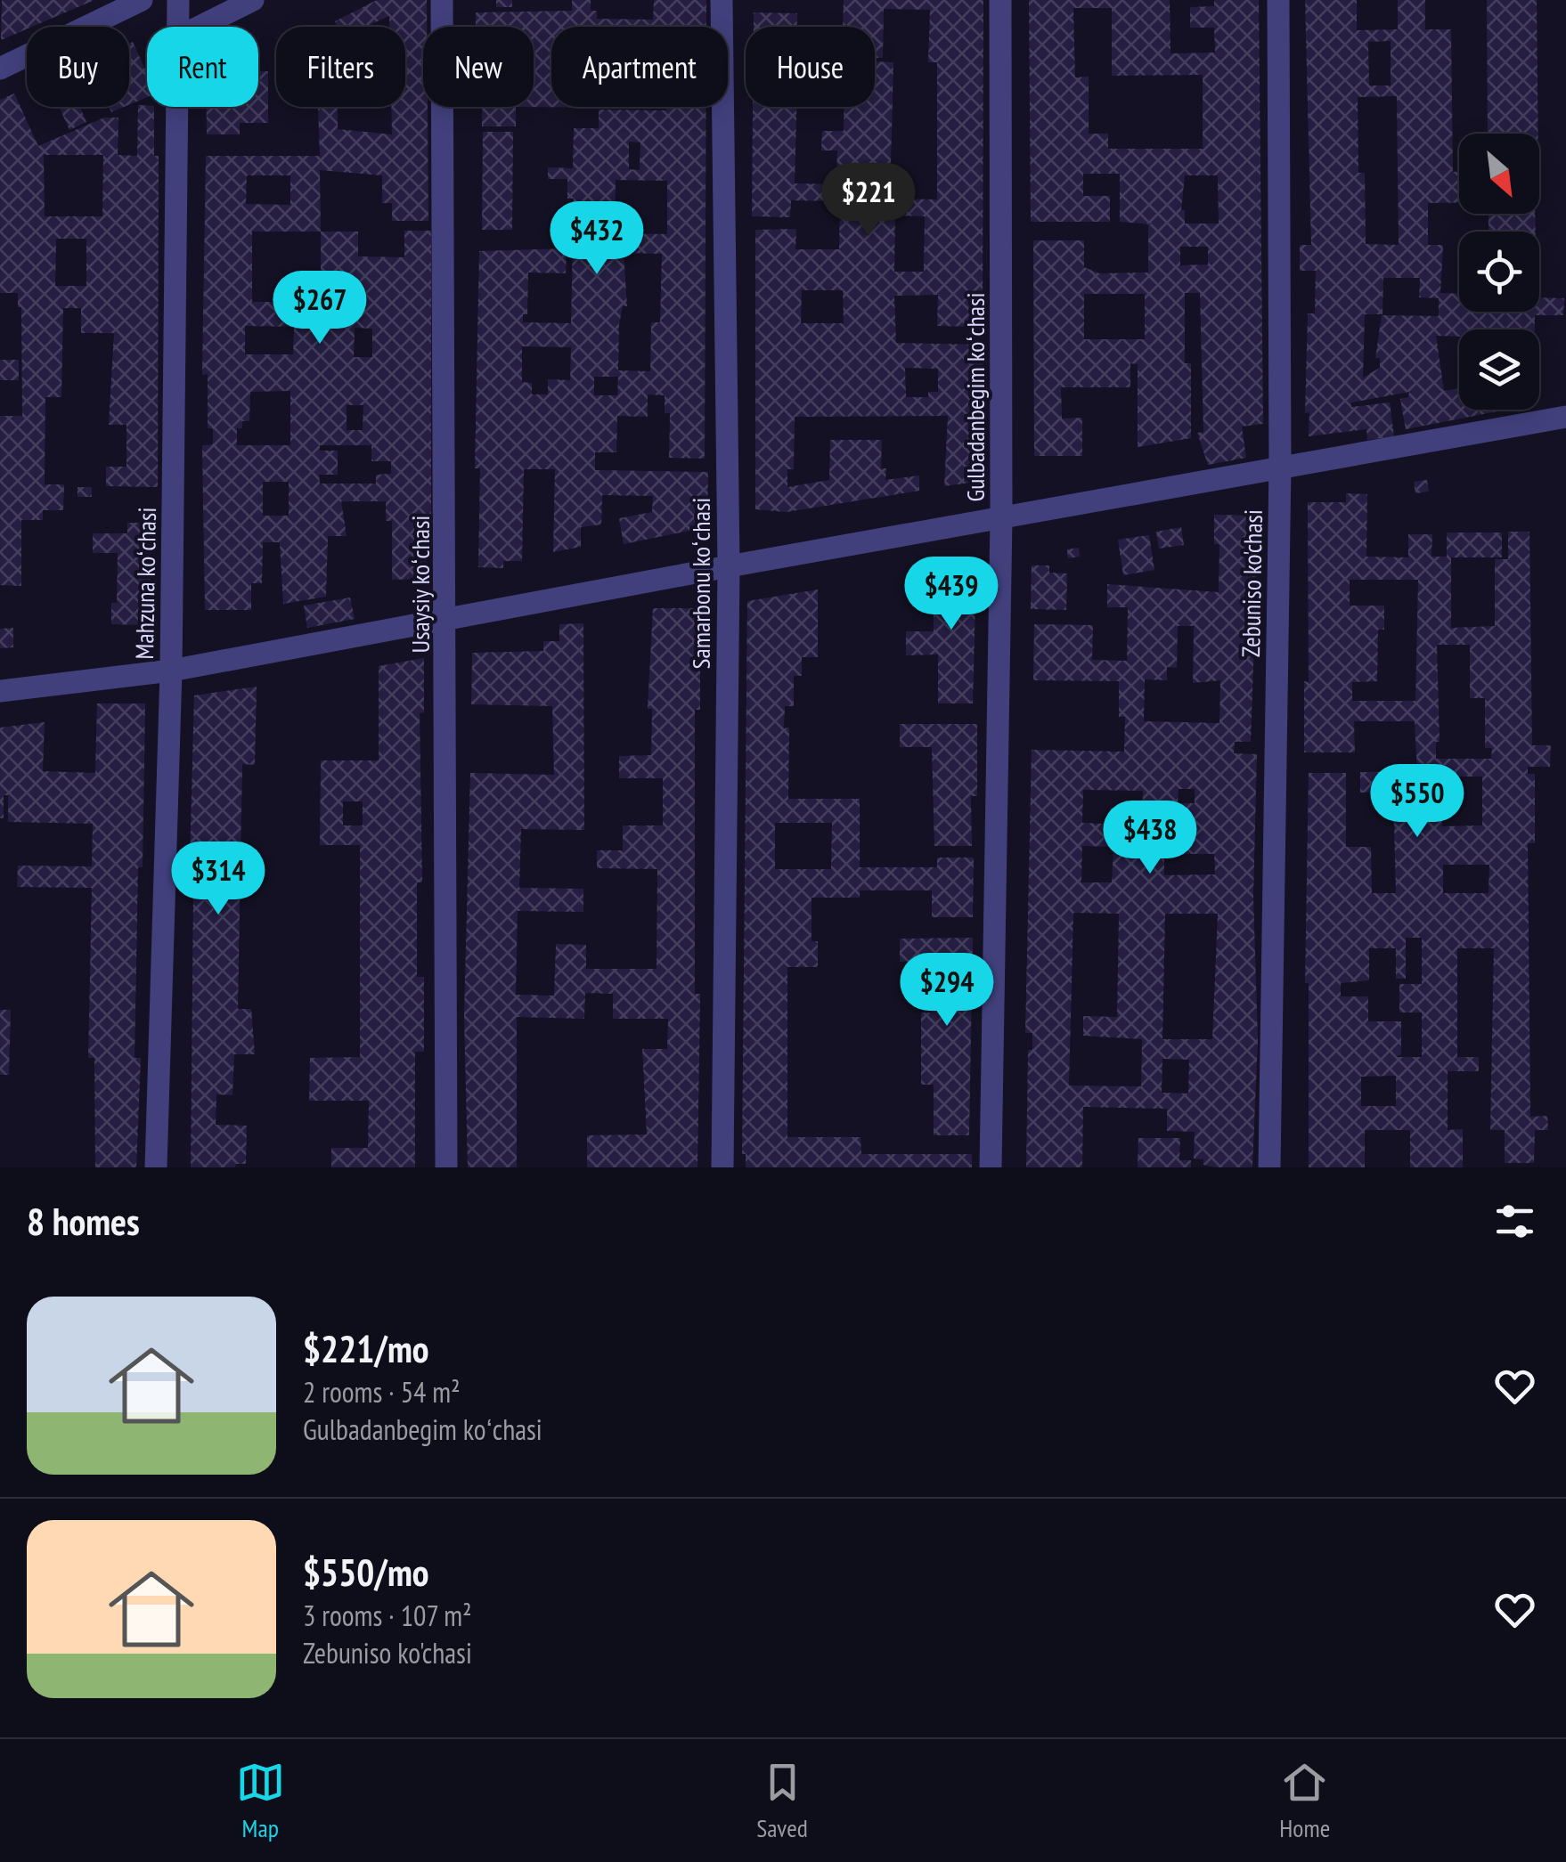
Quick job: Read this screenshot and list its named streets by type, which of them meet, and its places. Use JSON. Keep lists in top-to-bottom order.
{
  "streets": {
    "street": [
      "Gulbadanbegim koʻchasi",
      "Mahzuna koʻchasi",
      "Samarbonu koʻchasi",
      "Zebuniso ko'chasi",
      "Usaysiy koʻchasi"
    ]
  },
  "north": "bottom right",
  "page": {
    "chip": [
      "Buy",
      "Rent",
      "Filters",
      "New",
      "Apartment",
      "House"
    ],
    "price": [
      "$221",
      "$432",
      "$267",
      "$439",
      "$550",
      "$438",
      "$314",
      "$294"
    ],
    "heading": "8 homes",
    "list": [
      {
        "name": "$221/mo",
        "note": "2 rooms · 54 m² · Gulbadanbegim koʻchasi"
      },
      {
        "name": "$550/mo",
        "note": "3 rooms · 107 m² · Zebuniso ko'chasi"
      }
    ],
    "tabs": ["Map", "Saved", "Home"]
  }
}
